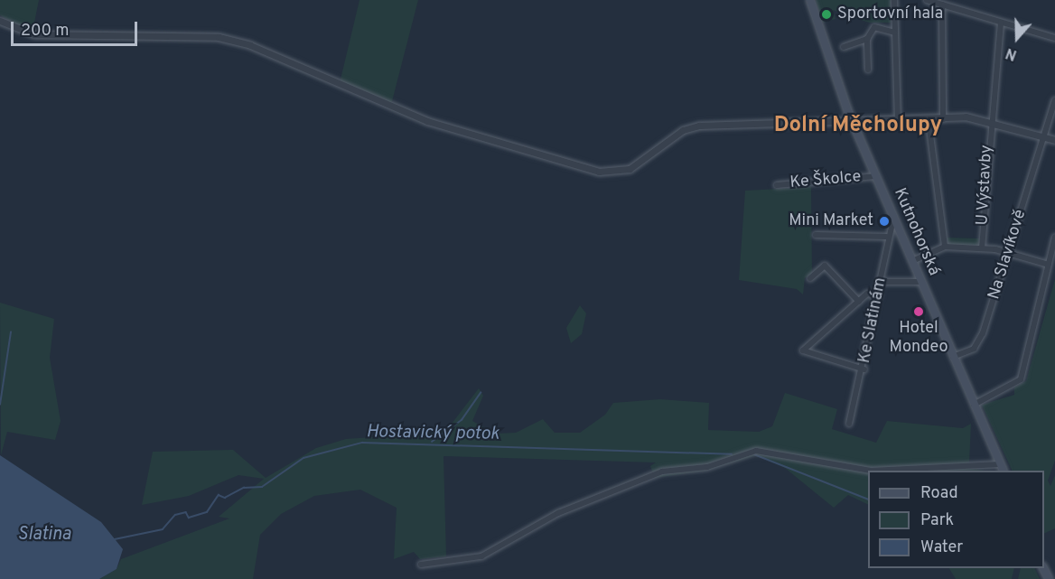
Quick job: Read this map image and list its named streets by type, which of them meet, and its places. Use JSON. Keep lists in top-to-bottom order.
{
  "streets": {
    "main road": ["Kutnohorská"],
    "street": [
      "Ke Školce",
      "U Výstavby",
      "Na Slavíkově",
      "Ke Slatinám"
    ]
  },
  "crossings": [
    ["Ke Školce", "Kutnohorská"],
    ["Kutnohorská", "Na Slavíkově"],
    ["Kutnohorská", "Ke Slatinám"]
  ],
  "districts": ["Dolní Měcholupy"],
  "water": ["Hostavický potok", "Slatina"],
  "places": ["Sportovní hala", "Mini Market", "Hotel Mondeo"],
  "legend": ["Road", "Park", "Water"],
  "scale_bar": "200 m",
  "north": "bottom"
}
